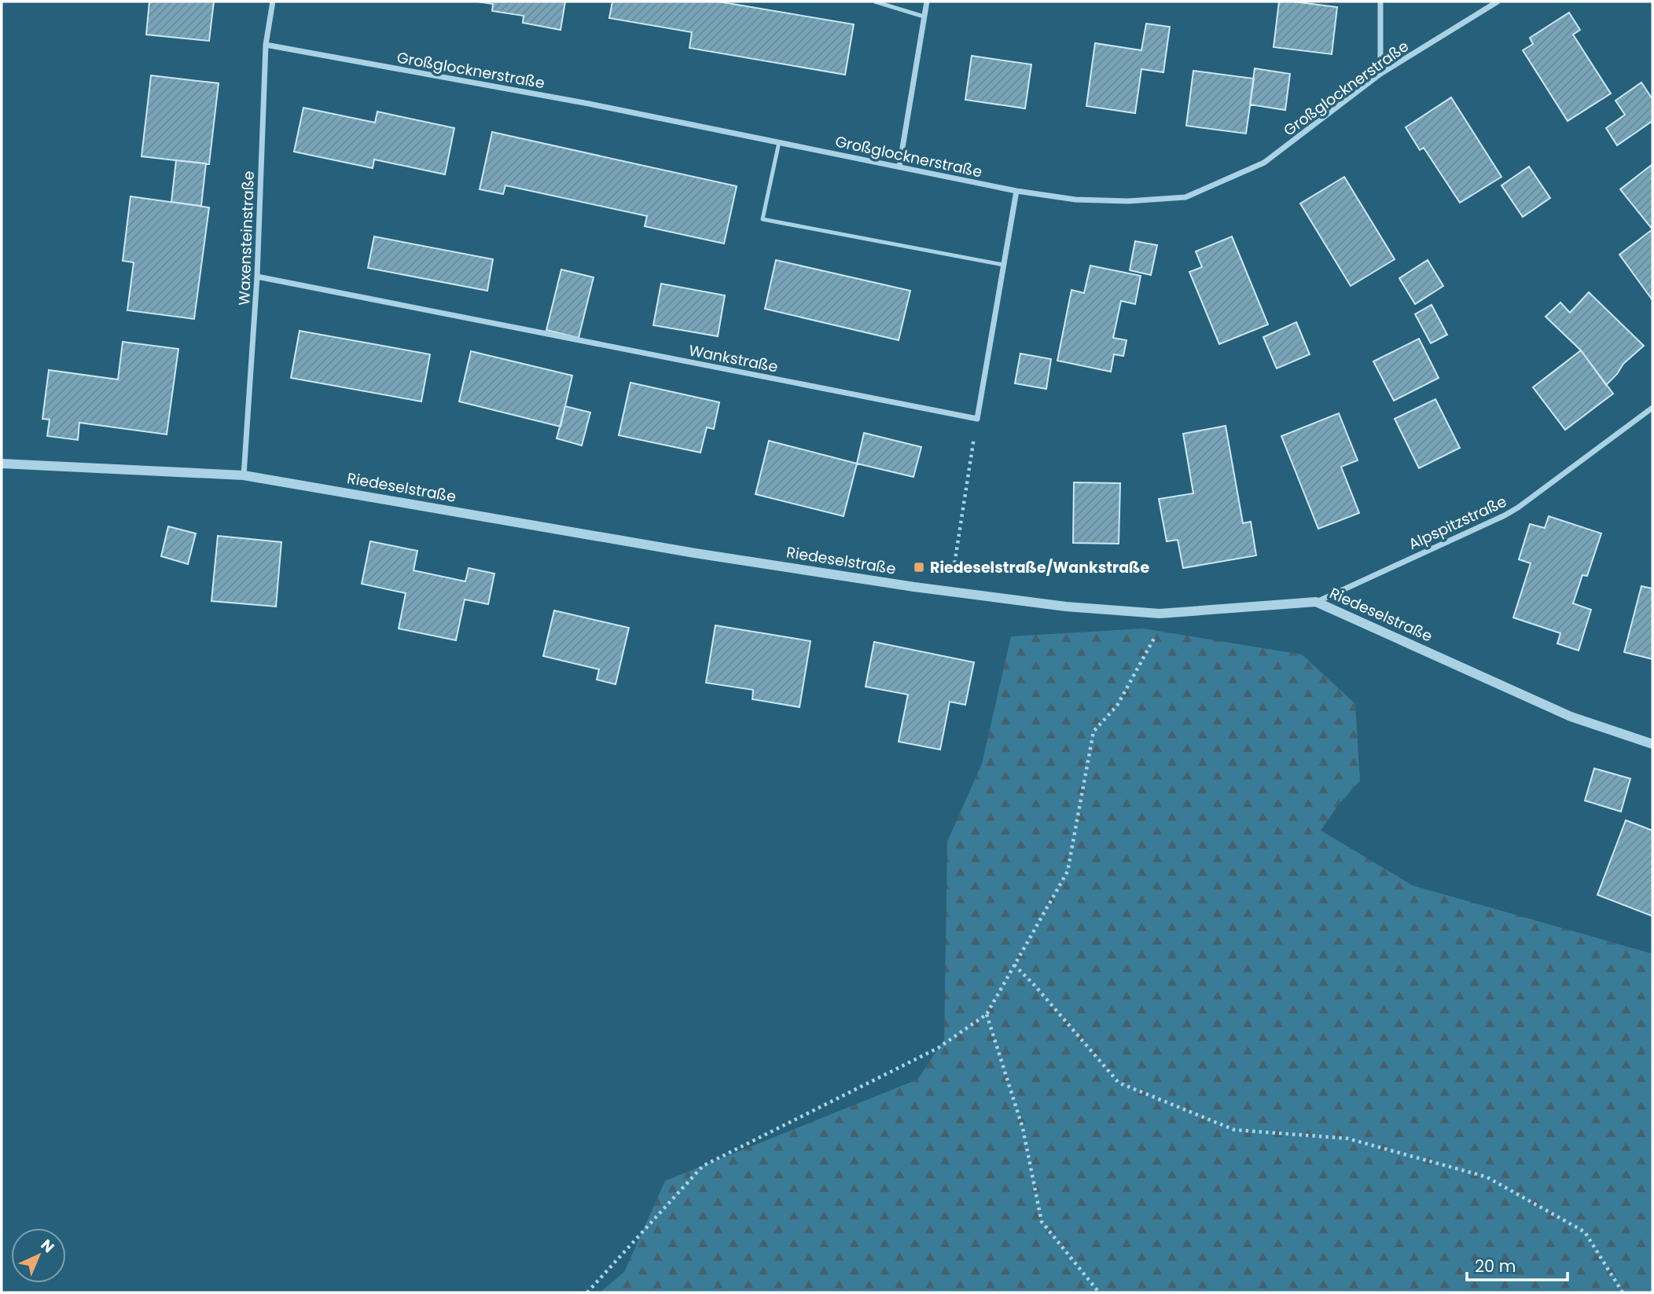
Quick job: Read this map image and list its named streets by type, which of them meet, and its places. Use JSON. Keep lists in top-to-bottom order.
{
  "streets": {
    "street": [
      "Großglocknerstraße",
      "Waxensteinstraße",
      "Wankstraße",
      "Riedeselstraße",
      "Alpspitzstraße"
    ]
  },
  "crossings": [
    ["Großglocknerstraße", "Waxensteinstraße"],
    ["Waxensteinstraße", "Wankstraße"],
    ["Waxensteinstraße", "Riedeselstraße"],
    ["Riedeselstraße", "Alpspitzstraße"]
  ],
  "places": {
    "transit": ["Riedeselstraße/Wankstraße"]
  },
  "scale_bar": "20 m",
  "north": "top right"
}
